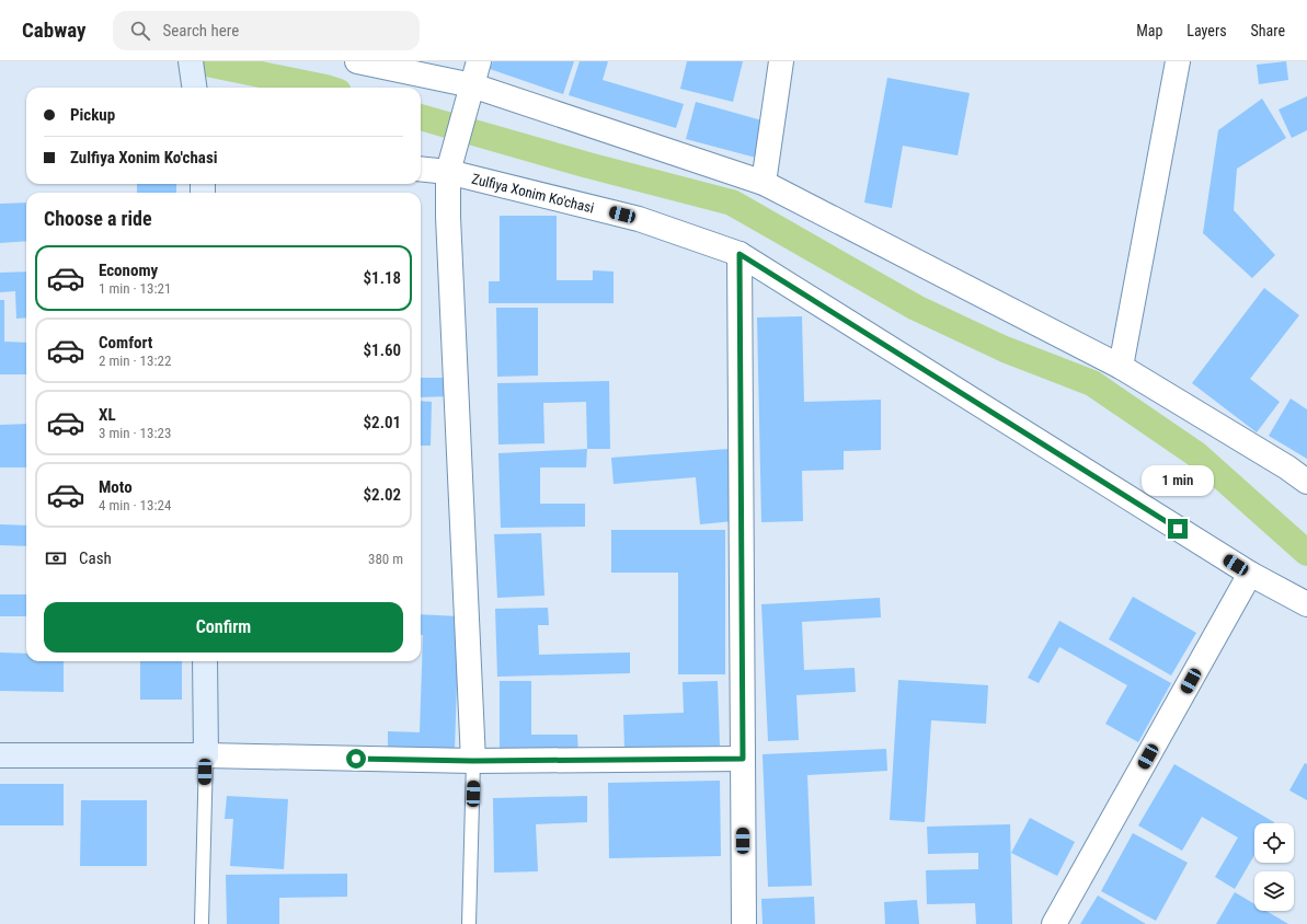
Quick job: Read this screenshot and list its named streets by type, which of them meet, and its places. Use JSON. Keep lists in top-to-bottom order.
{
  "streets": {
    "street": ["Zulfiya Xonim Ko'chasi"]
  },
  "page": {
    "header": "Cabway",
    "search": "Search here",
    "nav": ["Map", "Layers", "Share"],
    "banner": ["Pickup", "Zulfiya Xonim Ko'chasi"],
    "heading": "Choose a ride",
    "list": [
      {
        "name": "Economy",
        "note": "1 min · 13:21",
        "value": "$1.18"
      },
      {
        "name": "Comfort",
        "note": "2 min · 13:22",
        "value": "$1.60"
      },
      {
        "name": "XL",
        "note": "3 min · 13:23",
        "value": "$2.01"
      },
      {
        "name": "Moto",
        "note": "4 min · 13:24",
        "value": "$2.02"
      }
    ],
    "bubble": "1 min",
    "pay": ["Cash", "380 m"],
    "buttons": "Confirm"
  }
}
